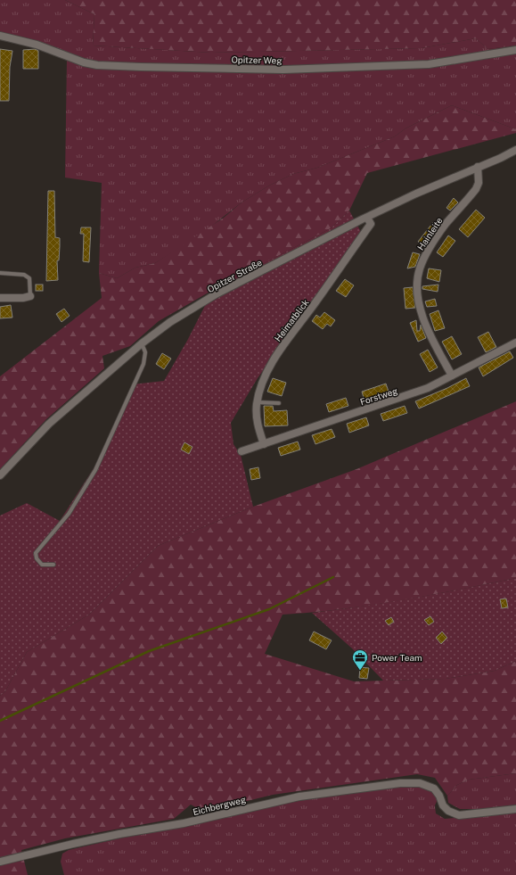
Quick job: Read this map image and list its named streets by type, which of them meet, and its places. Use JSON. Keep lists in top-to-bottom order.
{
  "streets": {
    "street": [
      "Opitzer Weg",
      "Hainleite",
      "Opitzer Straße",
      "Heimatblick",
      "Forstweg",
      "Eichbergweg"
    ]
  },
  "crossings": [
    ["Hainleite", "Opitzer Straße"],
    ["Hainleite", "Forstweg"],
    ["Opitzer Straße", "Heimatblick"],
    ["Heimatblick", "Forstweg"]
  ],
  "places": {
    "office": ["Power Team"]
  }
}
